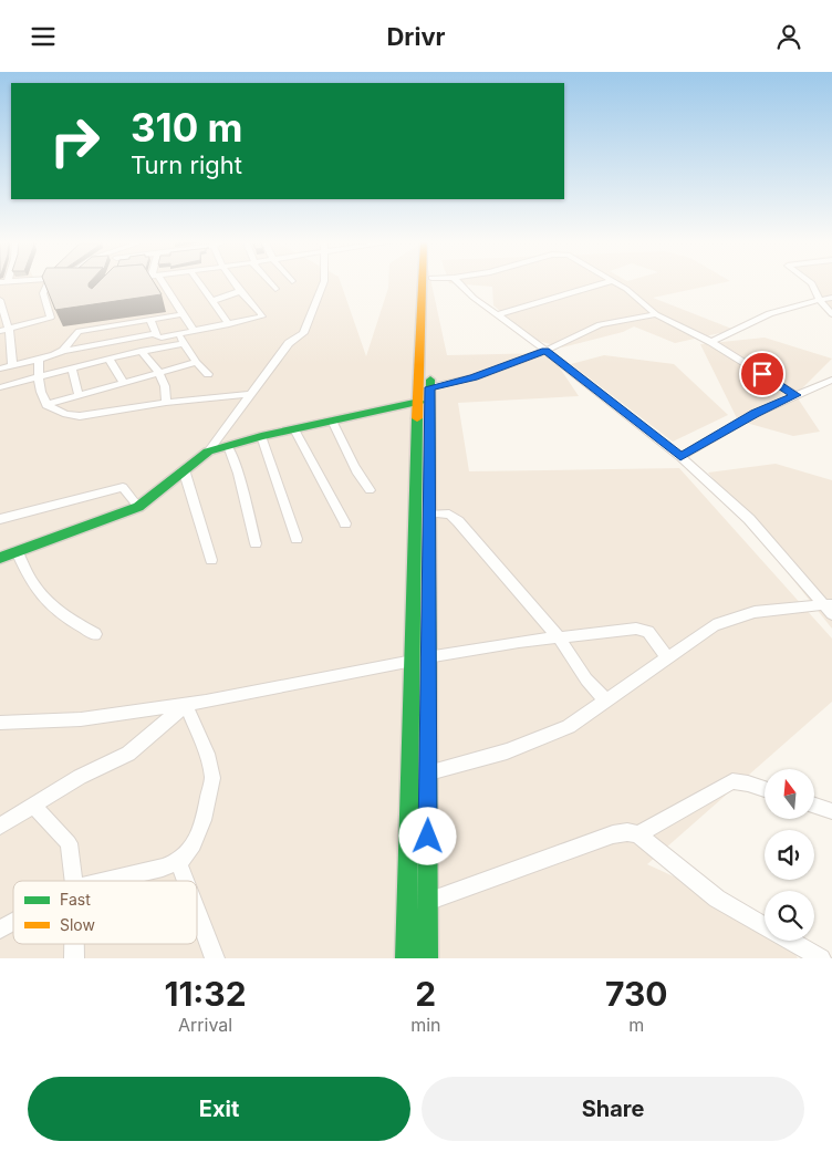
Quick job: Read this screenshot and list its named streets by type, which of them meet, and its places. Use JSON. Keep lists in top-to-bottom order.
{
  "legend": ["Fast", "Slow"],
  "north": "top",
  "page": {
    "header": "Drivr",
    "turn": ["310 m", "Turn right"],
    "eta": [
      "11:32",
      "Arrival",
      "2",
      "min",
      "730",
      "m"
    ],
    "buttons": ["Exit", "Share"]
  }
}
